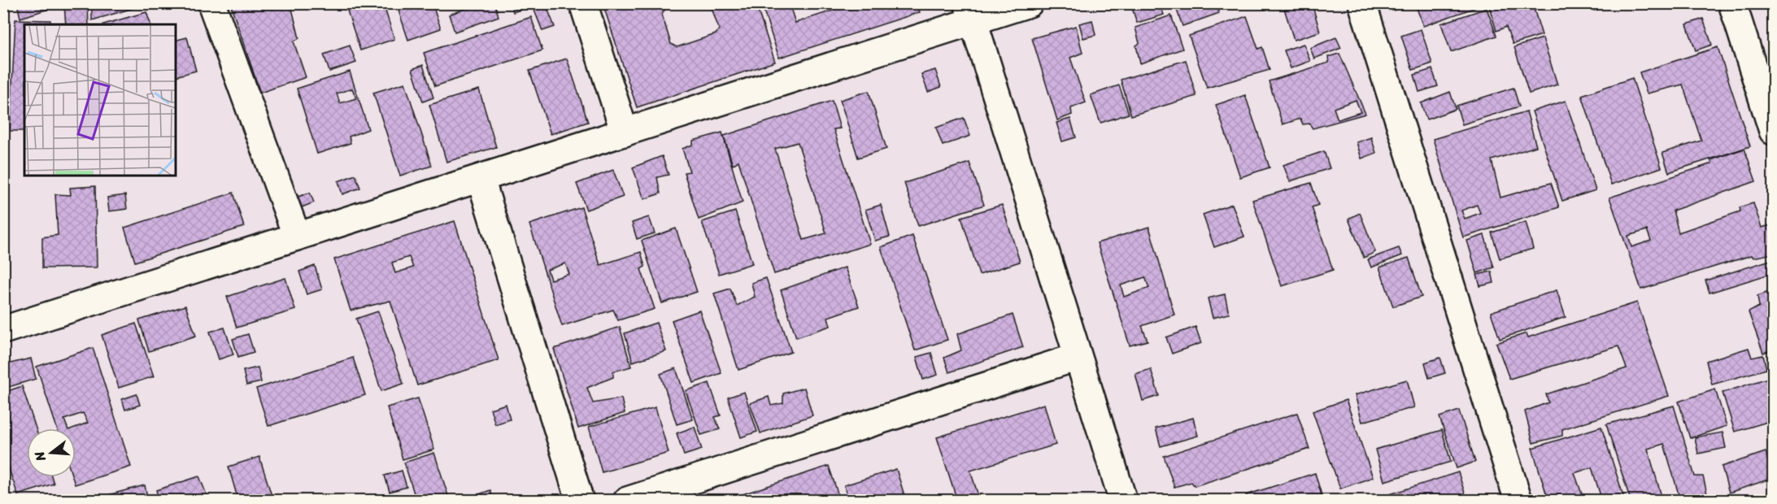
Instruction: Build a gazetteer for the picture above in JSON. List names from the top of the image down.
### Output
{
  "north": "left"
}
